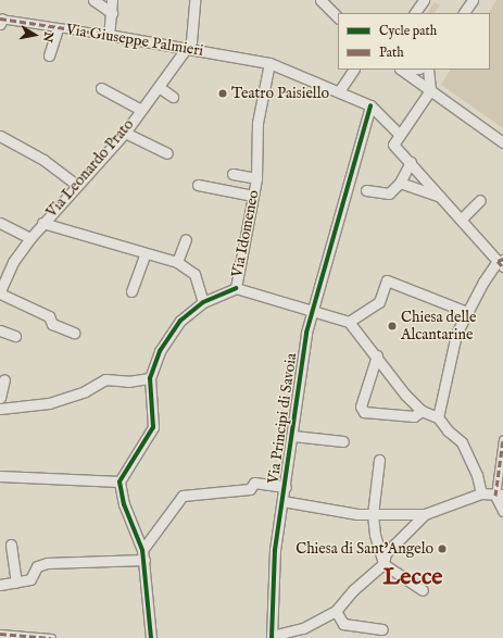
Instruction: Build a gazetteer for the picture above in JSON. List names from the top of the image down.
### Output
{
  "streets": {
    "street": [
      "Via Giuseppe Palmieri",
      "Via Leonardo Prato",
      "Via Idomeneo",
      "Via Principi di Savoia"
    ]
  },
  "crossings": [
    ["Via Giuseppe Palmieri", "Via Leonardo Prato"],
    ["Via Giuseppe Palmieri", "Via Idomeneo"],
    ["Via Giuseppe Palmieri", "Via Principi di Savoia"]
  ],
  "districts": ["Lecce"],
  "places": ["Teatro Paisiello", "Chiesa delle Alcantarine", "Chiesa di Sant'Angelo"],
  "legend": ["Cycle path", "Path"],
  "north": "right"
}
